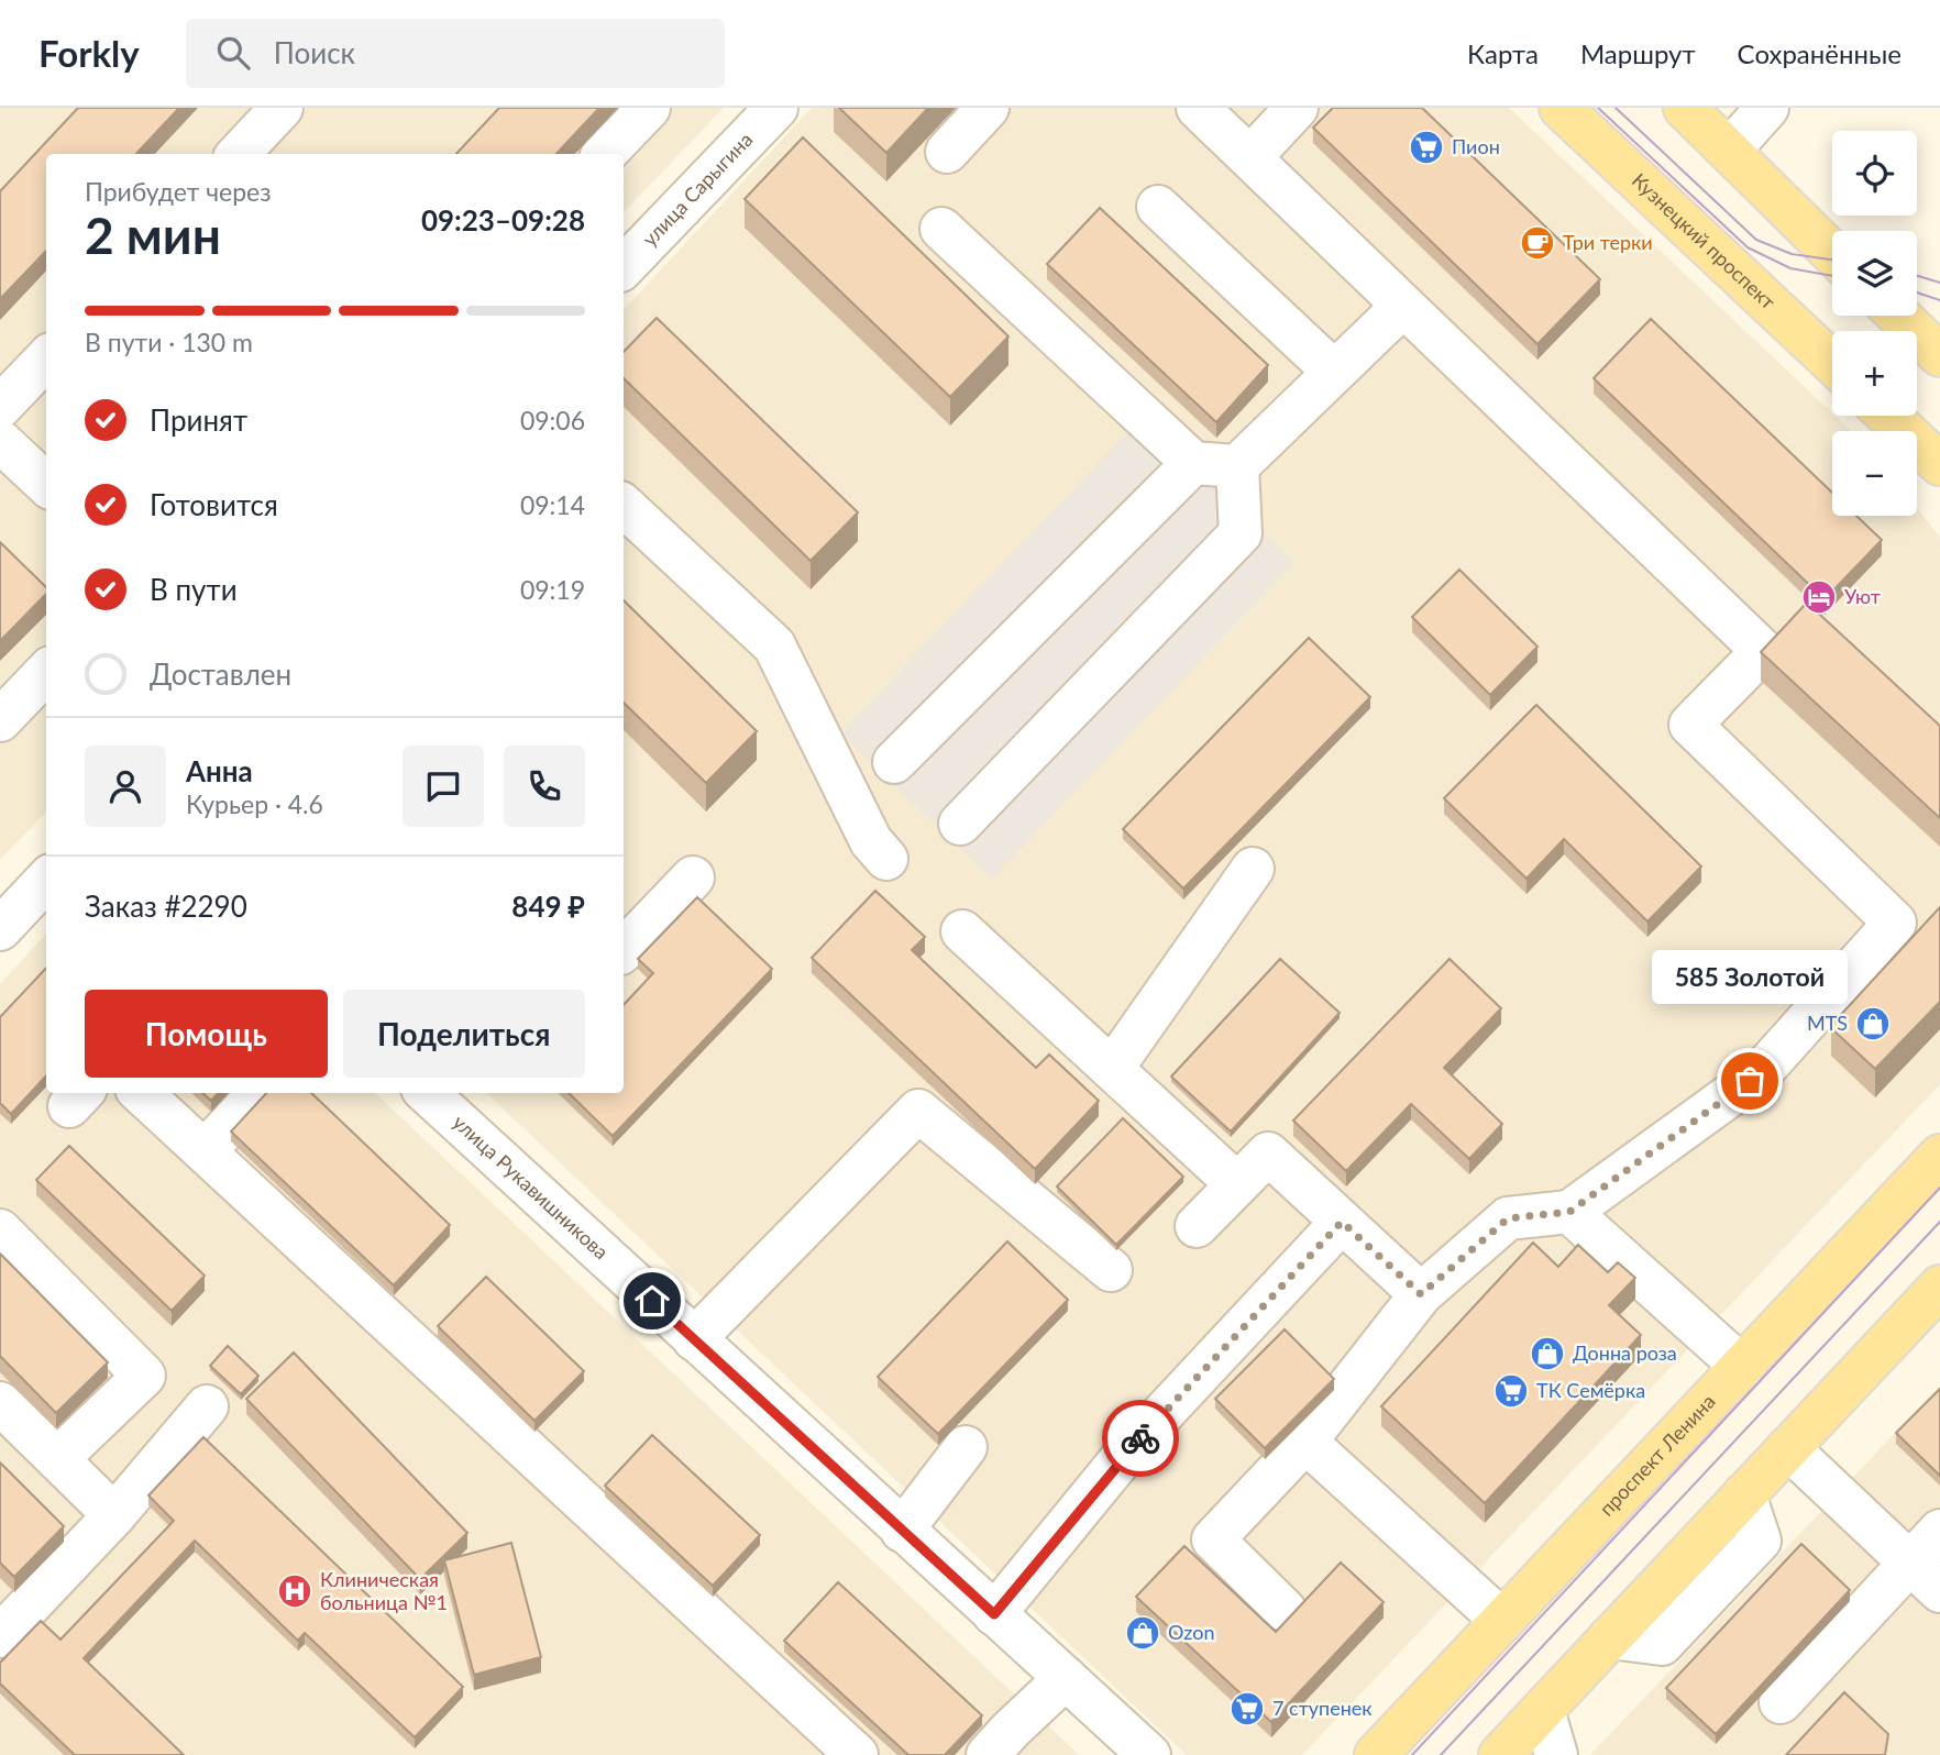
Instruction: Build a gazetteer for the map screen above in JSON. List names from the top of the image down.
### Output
{
  "streets": {
    "main road": ["Кузнецкий проспект", "проспект Ленина"],
    "street": ["улица Сарыгина", "улица Рукавишникова"]
  },
  "places": {
    "supermarket": ["Пион", "ТК Семёрка", "7 ступенек"],
    "cafe": ["Три терки"],
    "hotel": ["Уют"],
    "shop": ["MTS", "Донна роза", "Ozon"],
    "other": ["585 Золотой"],
    "hospital": ["Клиническая больница №1"]
  },
  "page": {
    "header": "Forkly",
    "search": "Поиск",
    "nav": ["Карта", "Маршрут", "Сохранённые"],
    "map_buttons": ["+", "−"],
    "heading": ["2 мин", "Прибудет через", "09:23–09:28"],
    "panel": [
      "Анна",
      "Курьер · 4.6",
      "Заказ #2290",
      "849 ₽"
    ],
    "bar": "В пути · 130 m",
    "list": [
      ["Принят", "09:06"],
      ["Готовится", "09:14"],
      ["В пути", "09:19"],
      "Доставлен"
    ],
    "bubble": "585 Золотой",
    "buttons": ["Помощь", "Поделиться"]
  }
}
